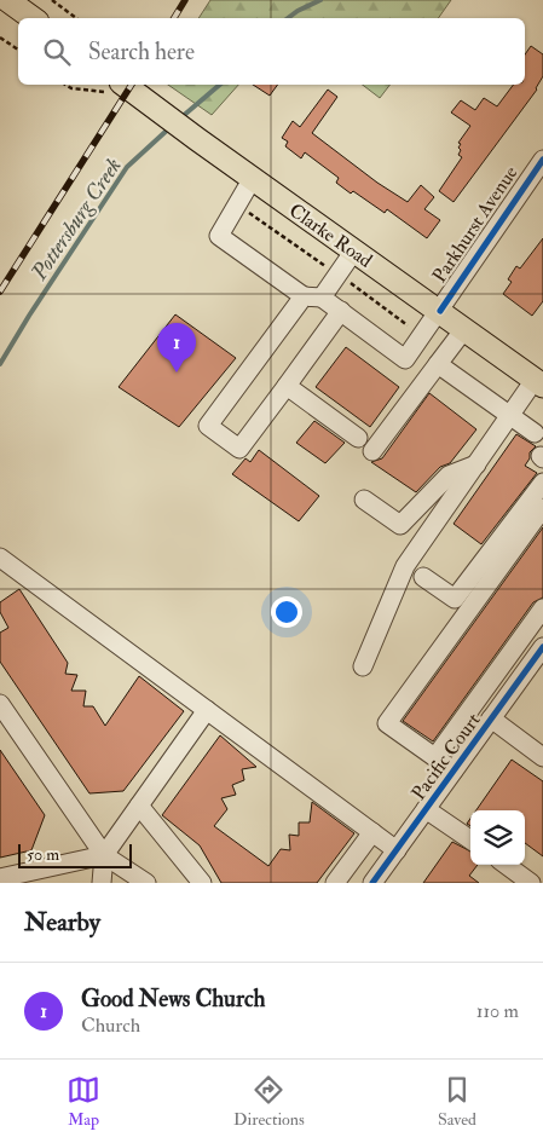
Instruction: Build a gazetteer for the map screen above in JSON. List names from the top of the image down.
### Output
{
  "streets": {
    "main road": ["Clarke Road"],
    "street": ["Parkhurst Avenue", "Pacific Court"]
  },
  "crossings": [
    ["Parkhurst Avenue", "Clarke Road"]
  ],
  "water": ["Pottersburg Creek"],
  "scale_bar": "50 m",
  "page": {
    "search": "Search here",
    "pins": "1",
    "scale": "50 m",
    "heading": "Nearby",
    "list": [
      {
        "mark": "1",
        "name": "Good News Church",
        "note": "Church",
        "value": "110 m"
      }
    ],
    "nav": ["Map", "Directions", "Saved"]
  }
}
